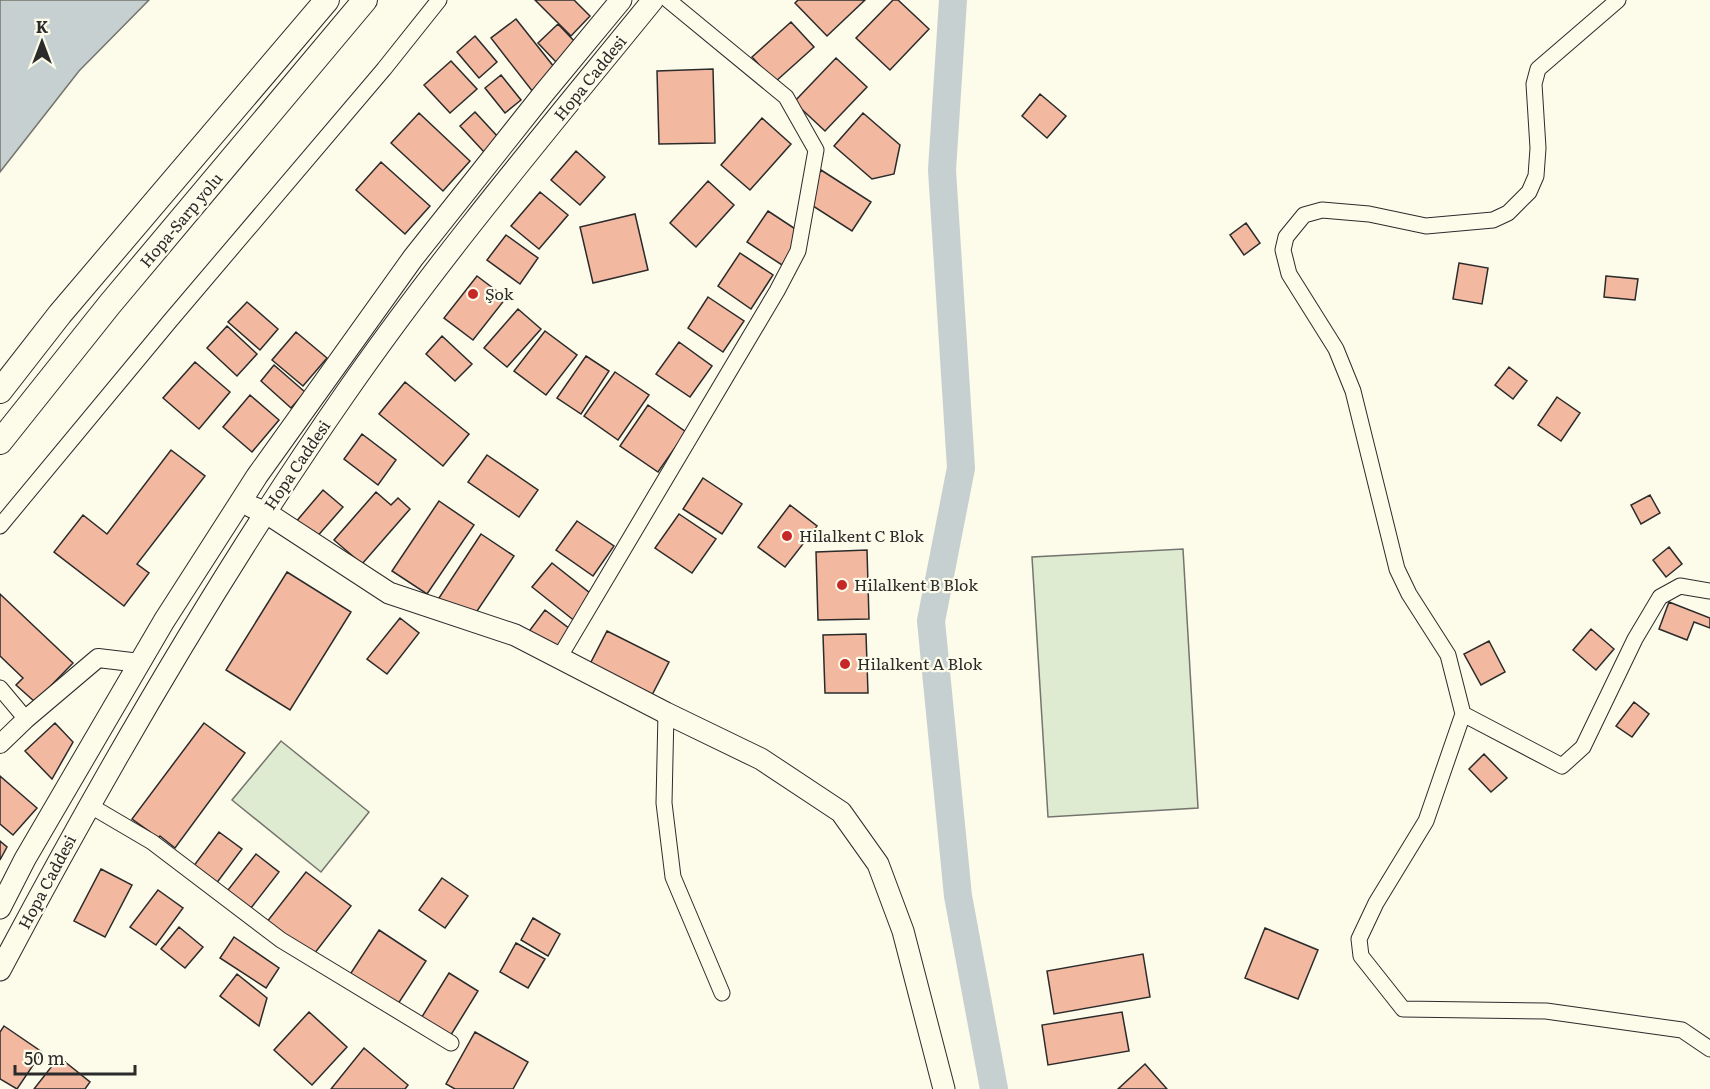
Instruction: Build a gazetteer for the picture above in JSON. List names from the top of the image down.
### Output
{
  "streets": {
    "highway": ["Hopa-Sarp yolu"],
    "main road": ["Hopa Caddesi"]
  },
  "places": [
    "Şok",
    "Hilalkent C Blok",
    "Hilalkent B Blok",
    "Hilalkent A Blok"
  ],
  "scale_bar": "50 m",
  "north": "top"
}
